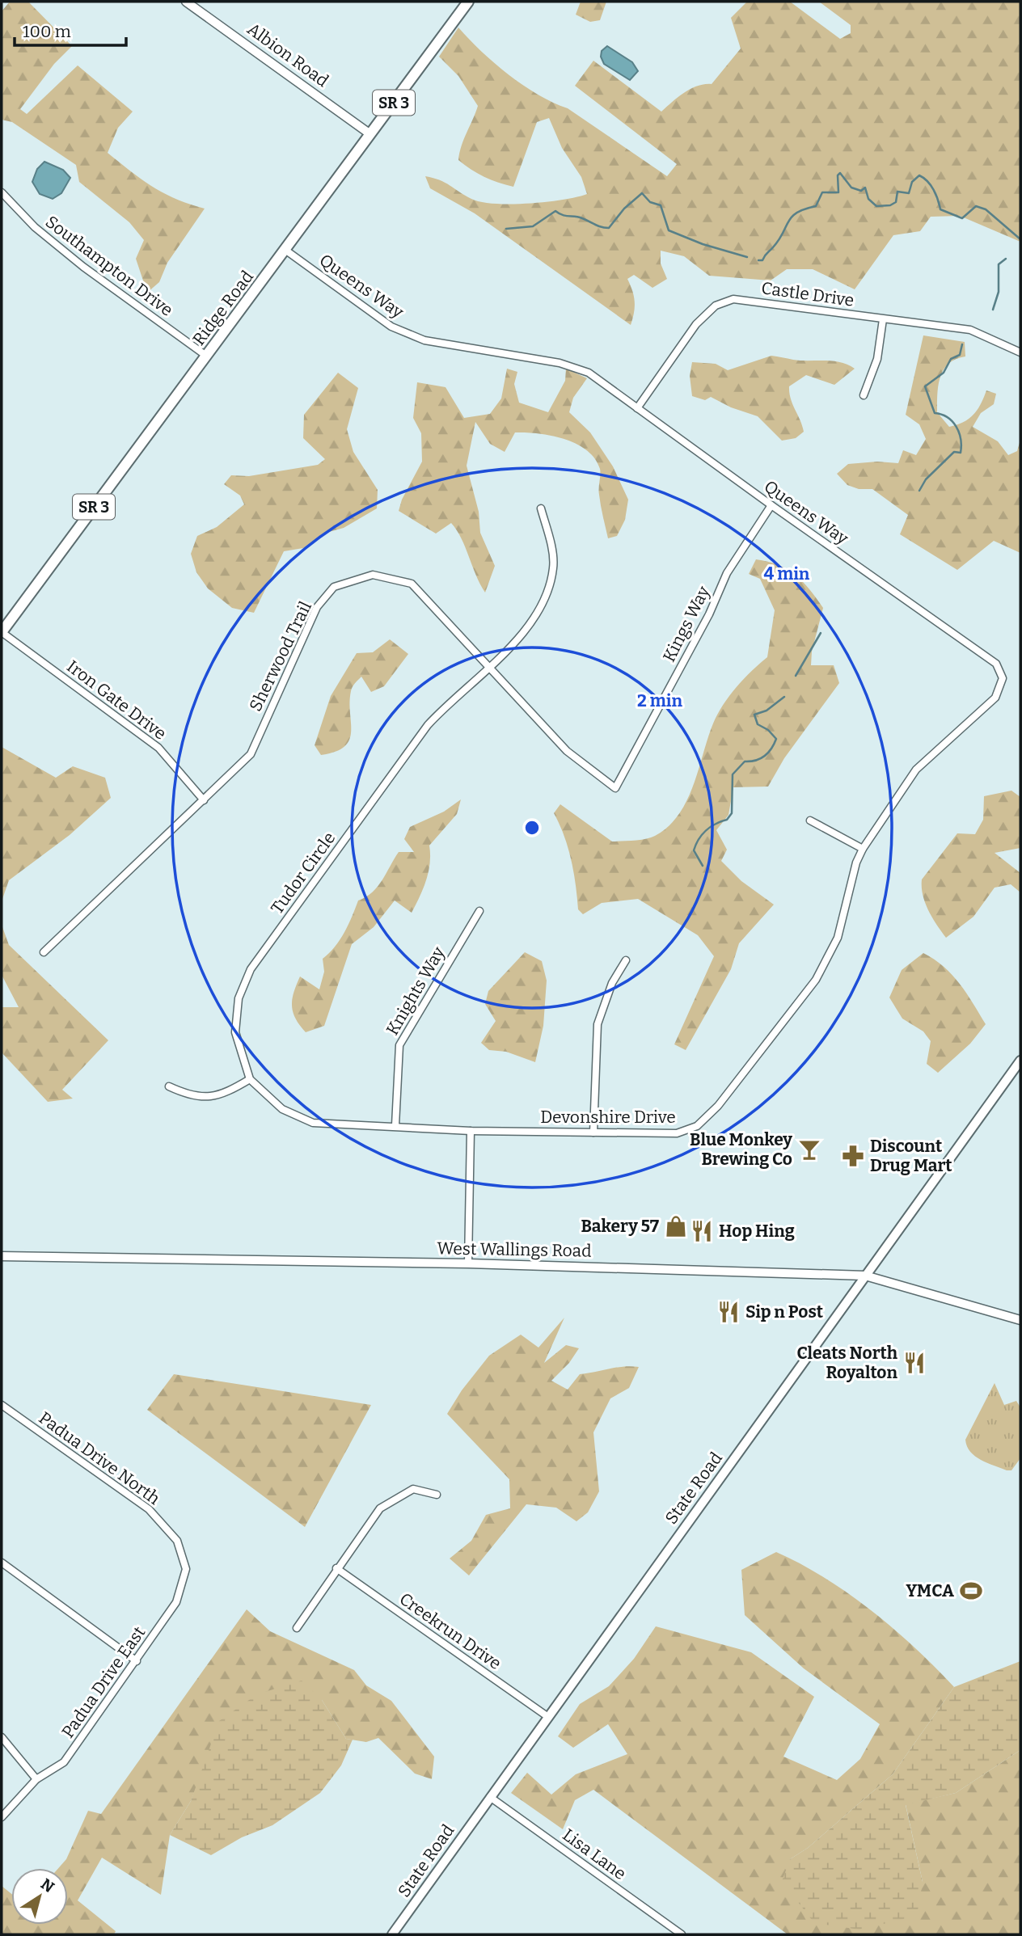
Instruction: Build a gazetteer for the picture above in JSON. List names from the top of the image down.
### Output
{
  "streets": {
    "main road": ["SR 3", "Ridge Road", "State Road"],
    "street": [
      "Albion Road",
      "Southampton Drive",
      "Queens Way",
      "Castle Drive",
      "Kings Way",
      "Sherwood Trail",
      "Iron Gate Drive",
      "Tudor Circle",
      "Knights Way",
      "Devonshire Drive",
      "West Wallings Road",
      "Padua Drive North",
      "Creekrun Drive",
      "Padua Drive East",
      "Lisa Lane"
    ]
  },
  "crossings": [
    ["Albion Road", "Ridge Road"],
    ["Southampton Drive", "Ridge Road"],
    ["Queens Way", "Castle Drive"],
    ["Queens Way", "Ridge Road"],
    ["Queens Way", "Kings Way"],
    ["Queens Way", "Devonshire Drive"],
    ["Ridge Road", "Iron Gate Drive"],
    ["Kings Way", "Sherwood Trail"],
    ["Sherwood Trail", "Iron Gate Drive"],
    ["Sherwood Trail", "Tudor Circle"],
    ["Tudor Circle", "Knights Way"],
    ["Tudor Circle", "Devonshire Drive"],
    ["West Wallings Road", "State Road"],
    ["Padua Drive North", "Padua Drive East"],
    ["State Road", "Creekrun Drive"],
    ["State Road", "Lisa Lane"]
  ],
  "places": {
    "bar": ["Blue Monkey Brewing Co"],
    "pharmacy": ["Discount Drug Mart"],
    "shop": ["Bakery 57"],
    "restaurant": ["Hop Hing", "Sip n Post", "Cleats North Royalton"],
    "sports": ["YMCA"]
  },
  "scale_bar": "100 m",
  "north": "top right",
  "rings": ["4 min", "2 min"]
}
